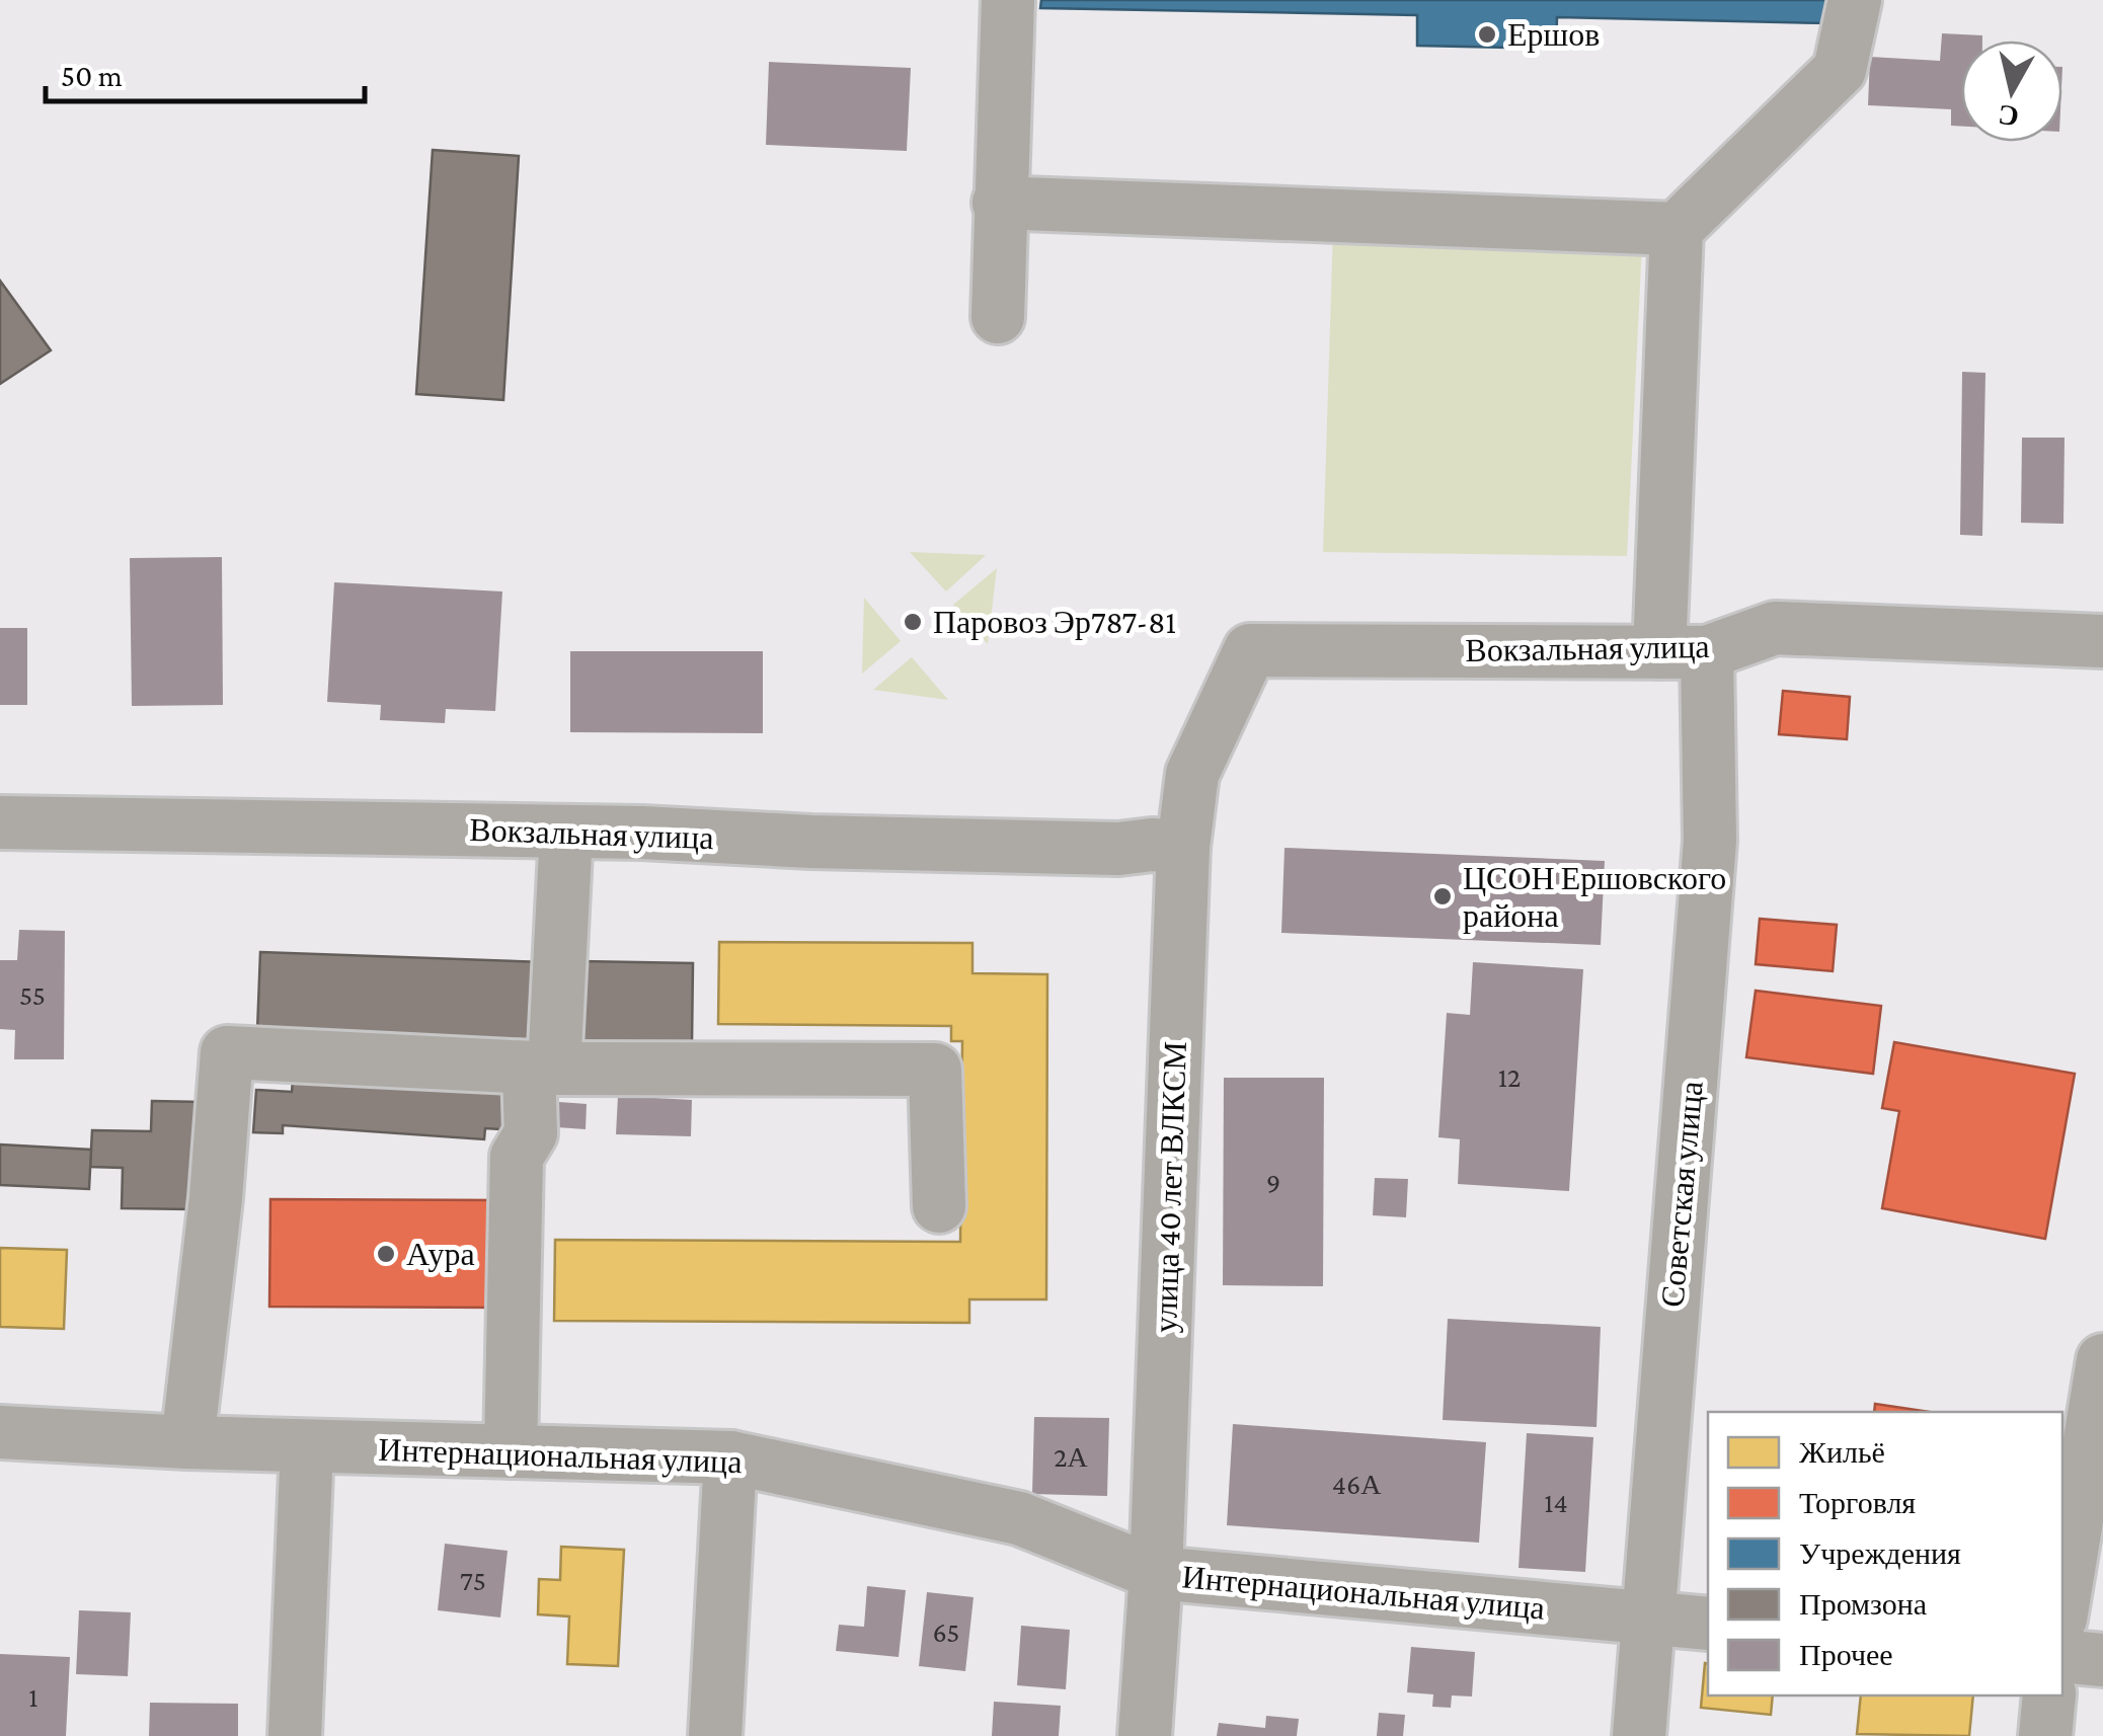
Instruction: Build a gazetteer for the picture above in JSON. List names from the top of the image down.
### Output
{
  "streets": {
    "street": [
      "Вокзальная улица",
      "улица 40 лет ВЛКСМ",
      "Советская улица",
      "Интернациональная улица"
    ]
  },
  "crossings": [
    ["Вокзальная улица", "улица 40 лет ВЛКСМ"],
    ["Вокзальная улица", "Советская улица"],
    ["улица 40 лет ВЛКСМ", "Интернациональная улица"],
    ["Советская улица", "Интернациональная улица"]
  ],
  "places": [
    "Ершов",
    "Паровоз Эр787-81",
    "ЦСОН Ершовского района",
    "Аура"
  ],
  "house_numbers": [
    "55",
    "12",
    "9",
    "2А",
    "46А",
    "14",
    "75",
    "65",
    "1"
  ],
  "legend": [
    "Жильё",
    "Торговля",
    "Учреждения",
    "Промзона",
    "Прочее"
  ],
  "scale_bar": "50 m",
  "north": "bottom"
}
